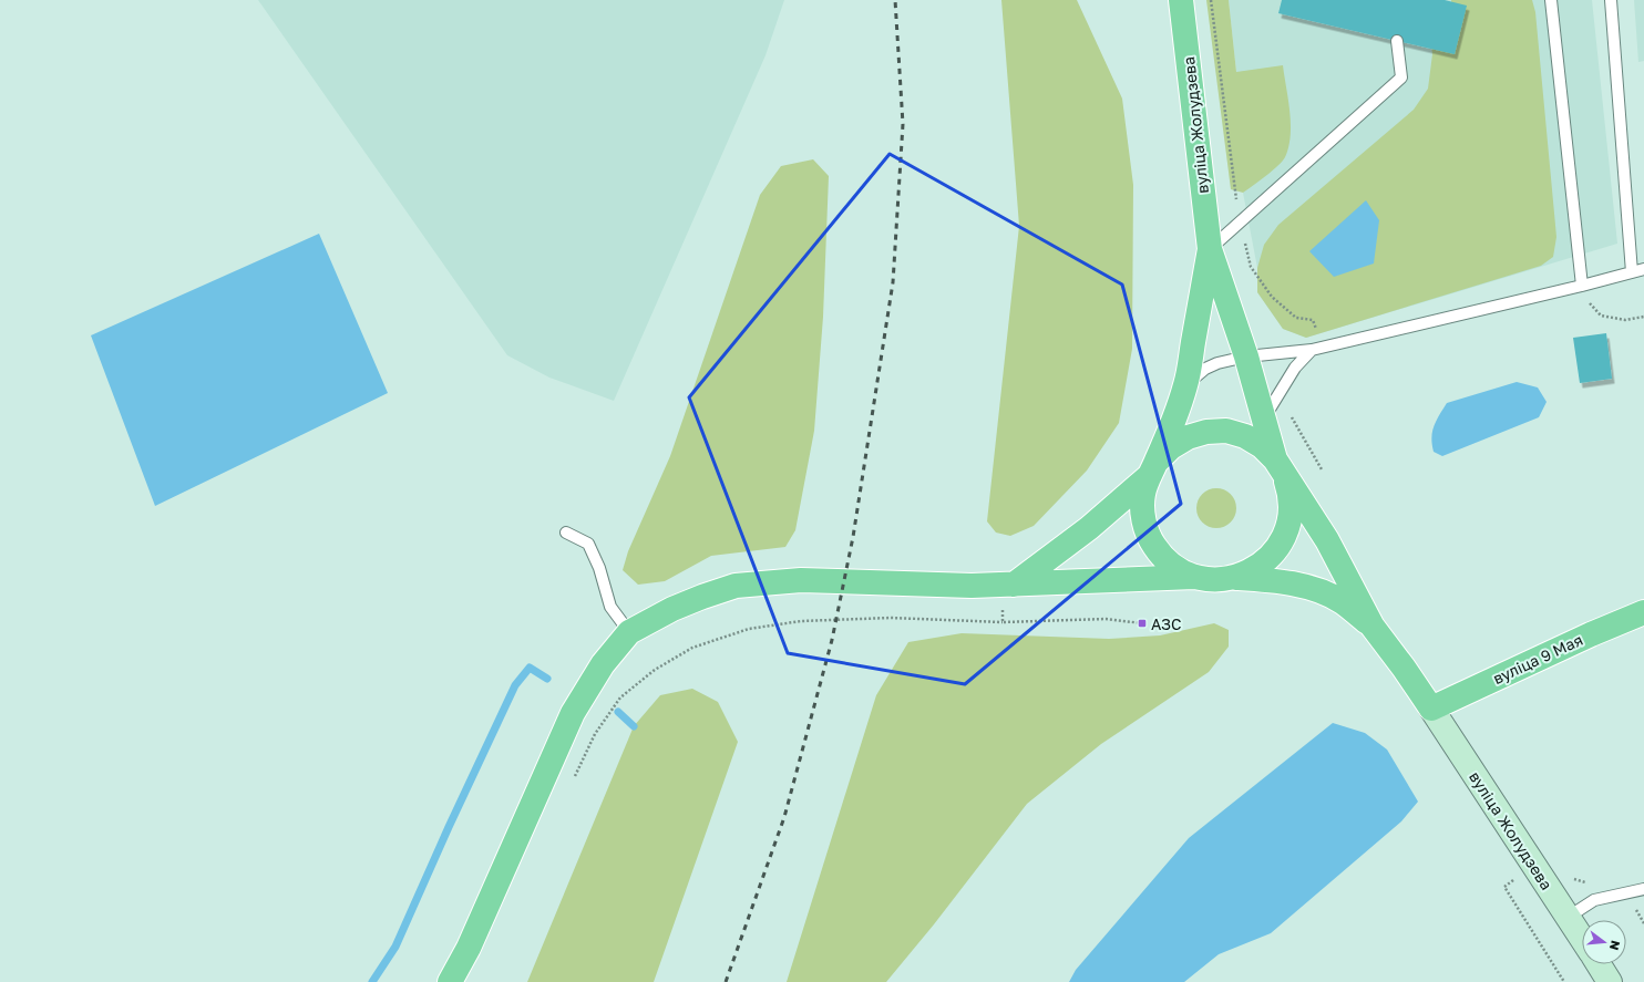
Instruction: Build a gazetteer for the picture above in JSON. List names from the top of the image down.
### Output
{
  "streets": {
    "main road": ["вуліца Жолудзева", "вуліца 9 Мая"]
  },
  "crossings": [
    ["вуліца Жолудзева", "вуліца 9 Мая"]
  ],
  "places": {
    "transit": ["АЗС"]
  },
  "north": "right"
}
